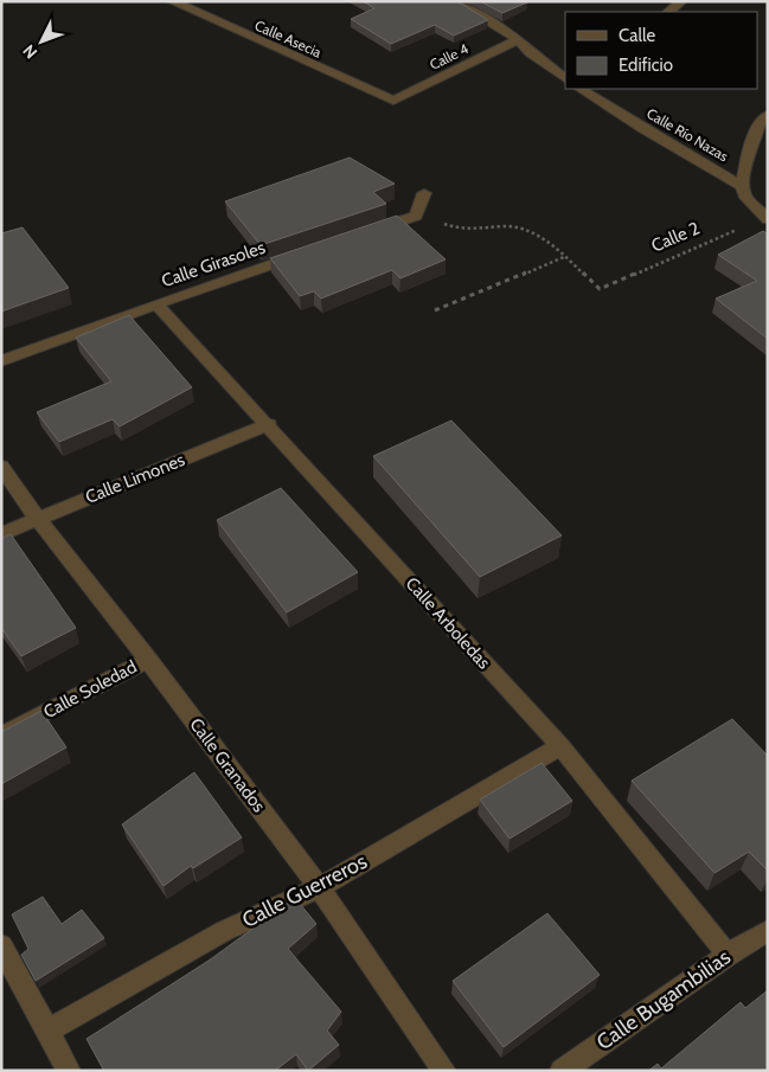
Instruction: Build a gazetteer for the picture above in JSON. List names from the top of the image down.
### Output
{
  "streets": {
    "street": [
      "Calle Asecia",
      "Calle 4",
      "Calle Río Nazas",
      "Calle Girasoles",
      "Calle Limones",
      "Calle Arboledas",
      "Calle Soledad",
      "Calle Granados",
      "Calle Guerreros",
      "Calle Bugambilias"
    ],
    "path": ["Calle 2"]
  },
  "crossings": [
    ["Calle Asecia", "Calle 4"],
    ["Calle Río Nazas", "Calle 2"],
    ["Calle Girasoles", "Calle Arboledas"],
    ["Calle Limones", "Calle Arboledas"],
    ["Calle Limones", "Calle Granados"],
    ["Calle Arboledas", "Calle Guerreros"],
    ["Calle Arboledas", "Calle Bugambilias"],
    ["Calle Soledad", "Calle Granados"],
    ["Calle Granados", "Calle Guerreros"]
  ],
  "legend": ["Calle", "Edificio"],
  "north": "bottom left"
}
